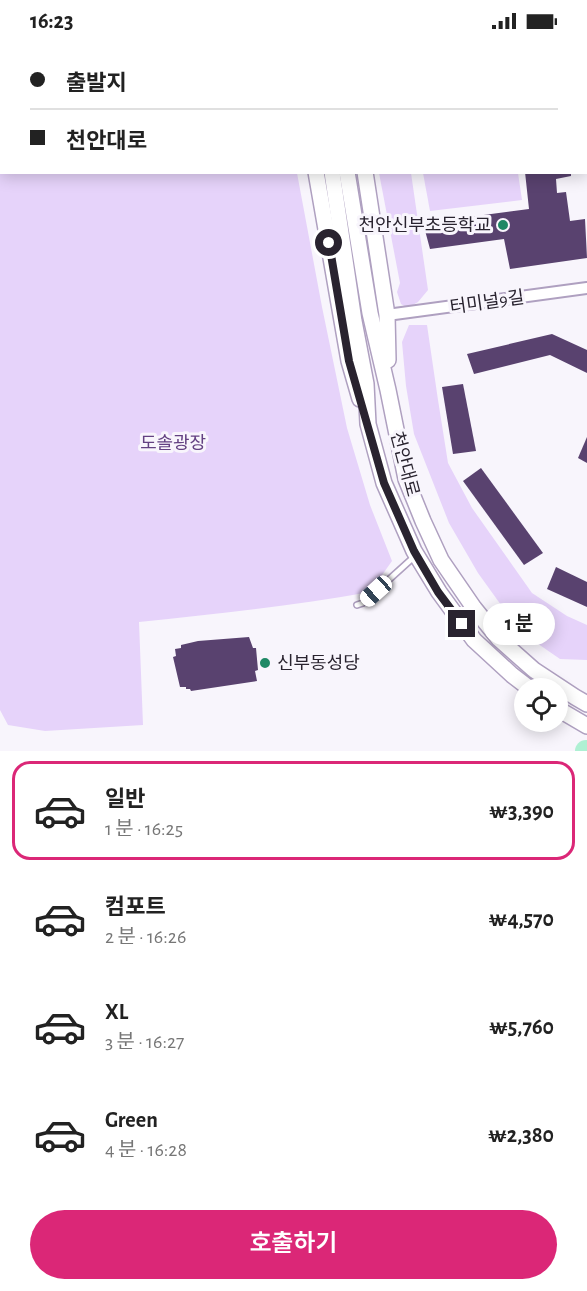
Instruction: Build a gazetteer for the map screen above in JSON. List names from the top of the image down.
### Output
{
  "streets": {
    "main road": ["천안대로"],
    "street": ["터미널9길"]
  },
  "parks": ["도솔광장"],
  "places": ["천안신부초등학교", "신부동성당"],
  "page": {
    "status": "16:23",
    "banner": ["출발지", "천안대로"],
    "bubble": "1 분",
    "list": [
      {
        "name": "일반",
        "note": "1 분 · 16:25",
        "value": "₩3,390"
      },
      {
        "name": "컴포트",
        "note": "2 분 · 16:26",
        "value": "₩4,570"
      },
      {
        "name": "XL",
        "note": "3 분 · 16:27",
        "value": "₩5,760"
      },
      {
        "name": "Green",
        "note": "4 분 · 16:28",
        "value": "₩2,380"
      }
    ],
    "buttons": "호출하기"
  }
}
